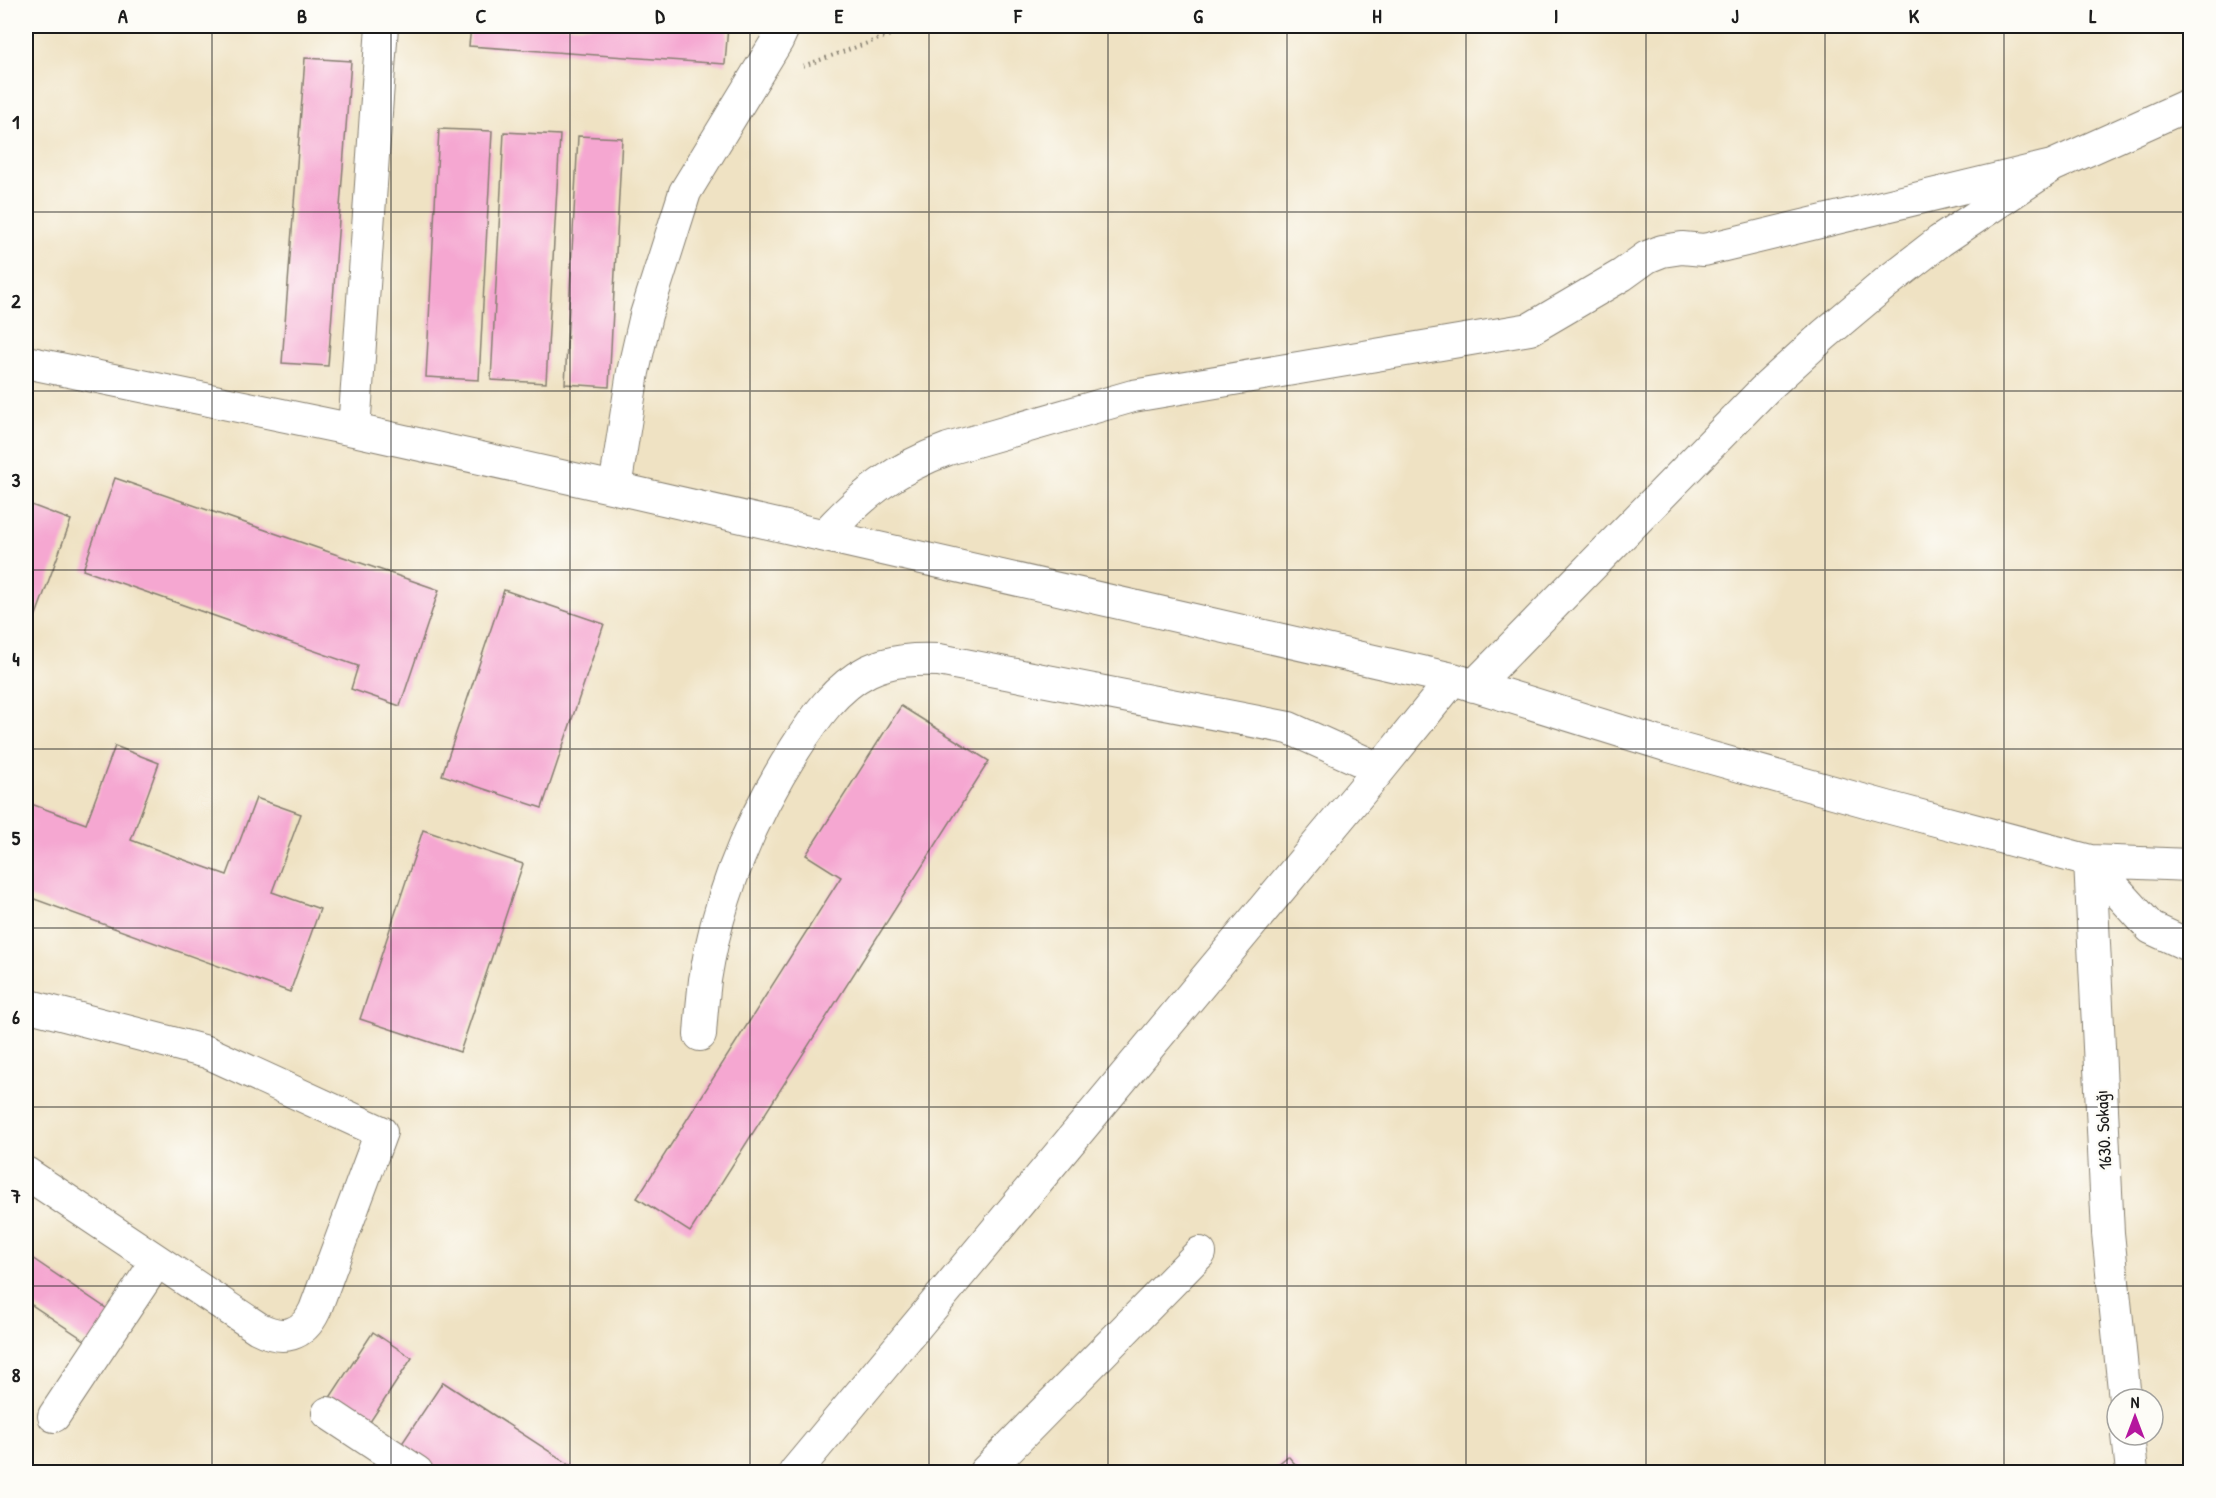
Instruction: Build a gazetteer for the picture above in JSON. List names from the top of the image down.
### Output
{
  "streets": {
    "street": ["1630. Sokağı"]
  },
  "north": "top",
  "grid": {
    "columns": [
      "A",
      "B",
      "C",
      "D",
      "E",
      "F",
      "G",
      "H",
      "I",
      "J",
      "K",
      "L"
    ],
    "rows": [
      "1",
      "2",
      "3",
      "4",
      "5",
      "6",
      "7",
      "8"
    ]
  }
}
